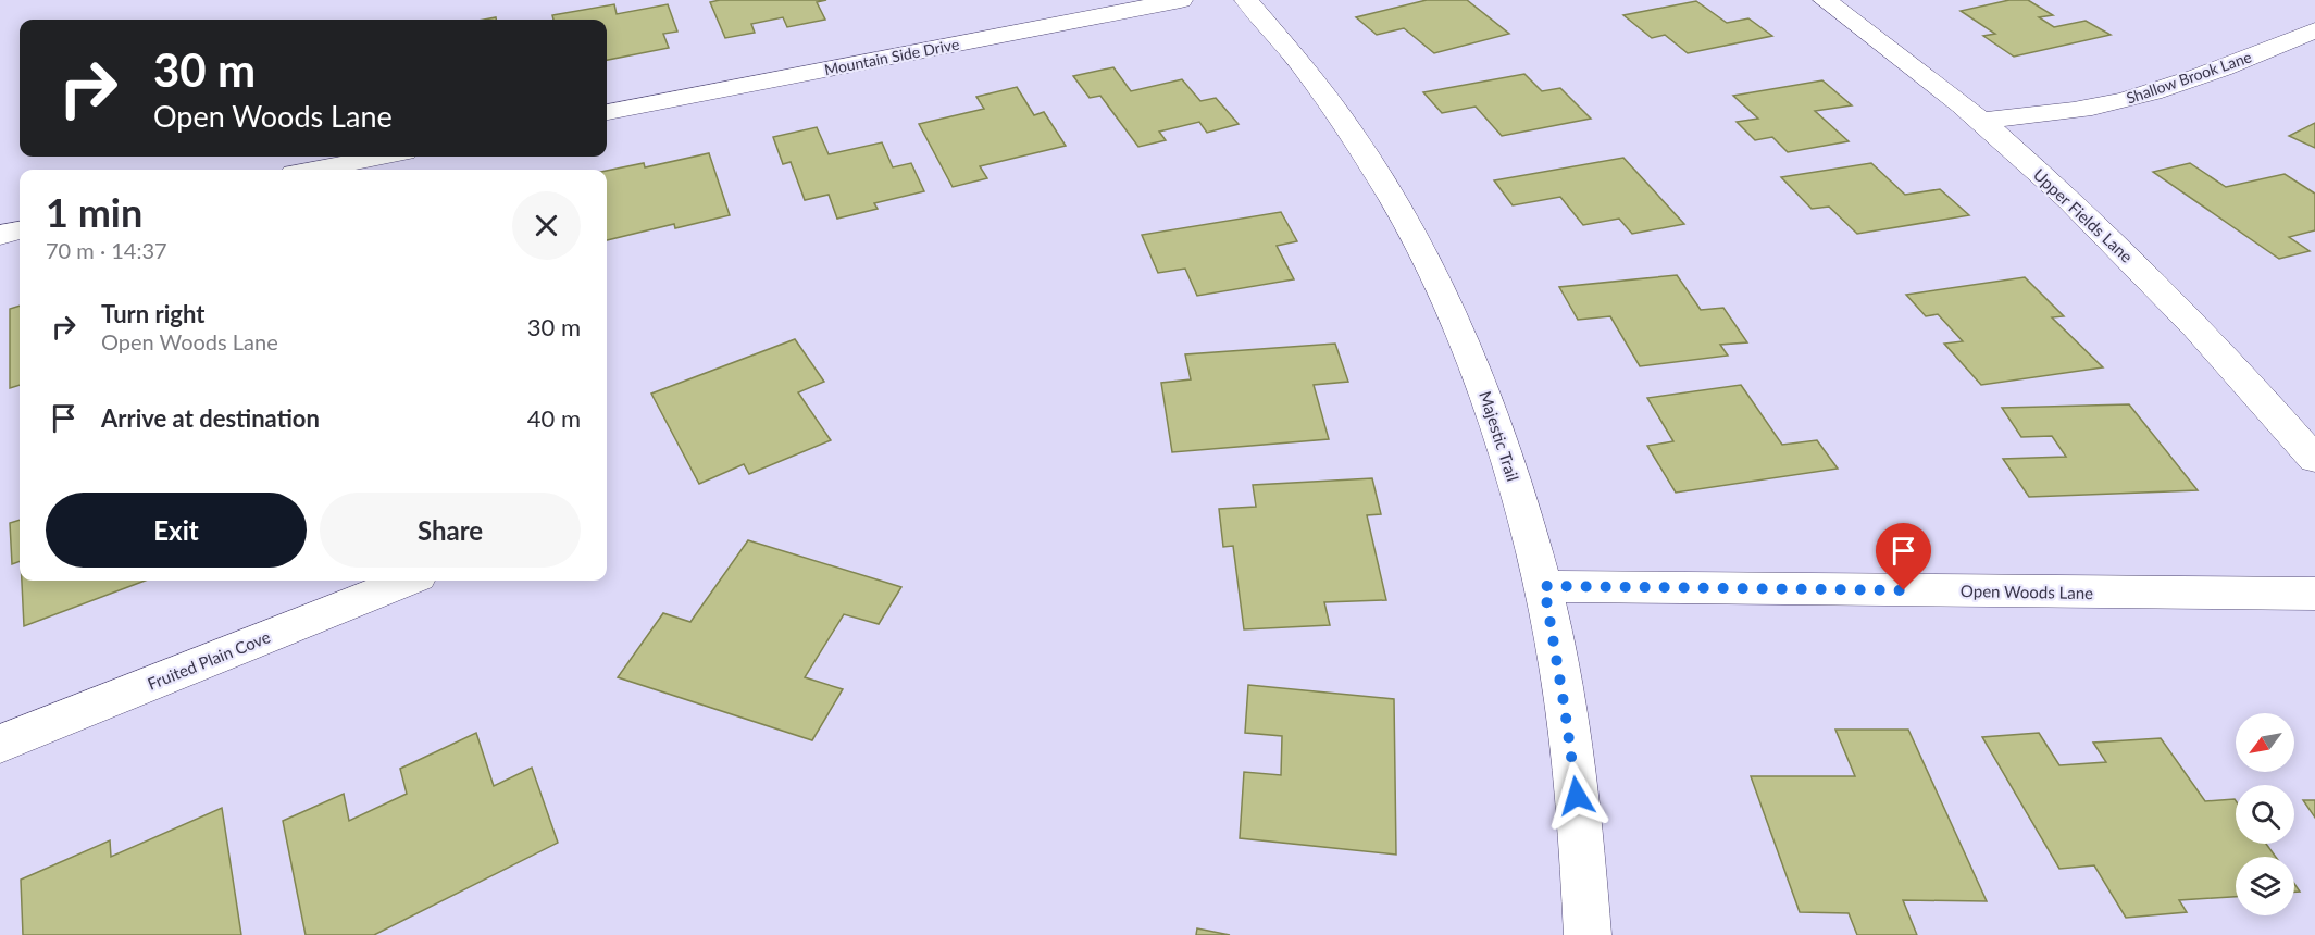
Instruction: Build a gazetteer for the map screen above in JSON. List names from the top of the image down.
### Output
{
  "streets": {
    "street": [
      "Mountain Side Drive",
      "Shallow Brook Lane",
      "Upper Fields Lane",
      "Majestic Trail",
      "Open Woods Lane",
      "Fruited Plain Cove"
    ]
  },
  "crossings": [
    ["Shallow Brook Lane", "Upper Fields Lane"],
    ["Majestic Trail", "Open Woods Lane"]
  ],
  "north": "bottom left",
  "page": {
    "turn": ["30 m", "Open Woods Lane"],
    "heading": ["1 min", "70 m · 14:37"],
    "list": [
      {
        "name": "Turn right",
        "note": "Open Woods Lane",
        "value": "30 m"
      },
      {
        "name": "Arrive at destination",
        "value": "40 m"
      }
    ],
    "buttons": ["Exit", "Share"]
  }
}
